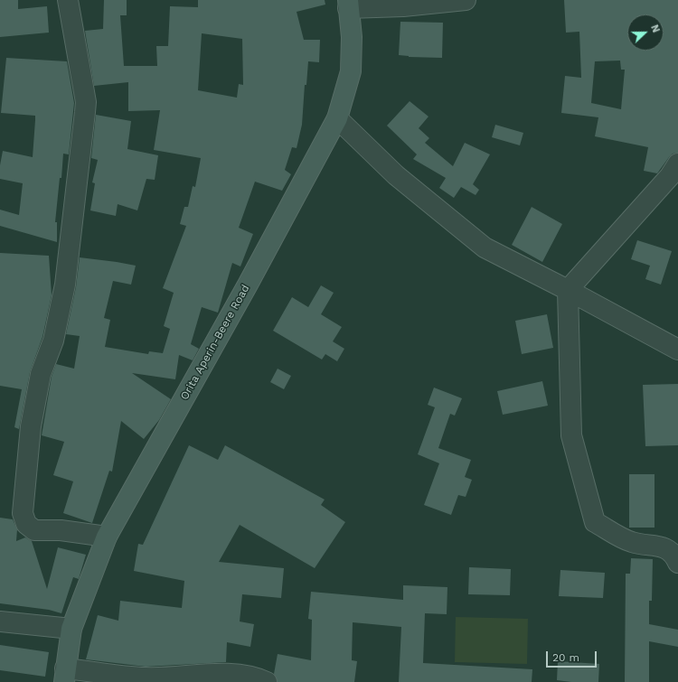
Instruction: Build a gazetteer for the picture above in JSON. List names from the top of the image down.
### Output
{
  "streets": {
    "main road": ["Orita Aperin-Beere Road"]
  },
  "scale_bar": "20 m",
  "north": "right"
}
